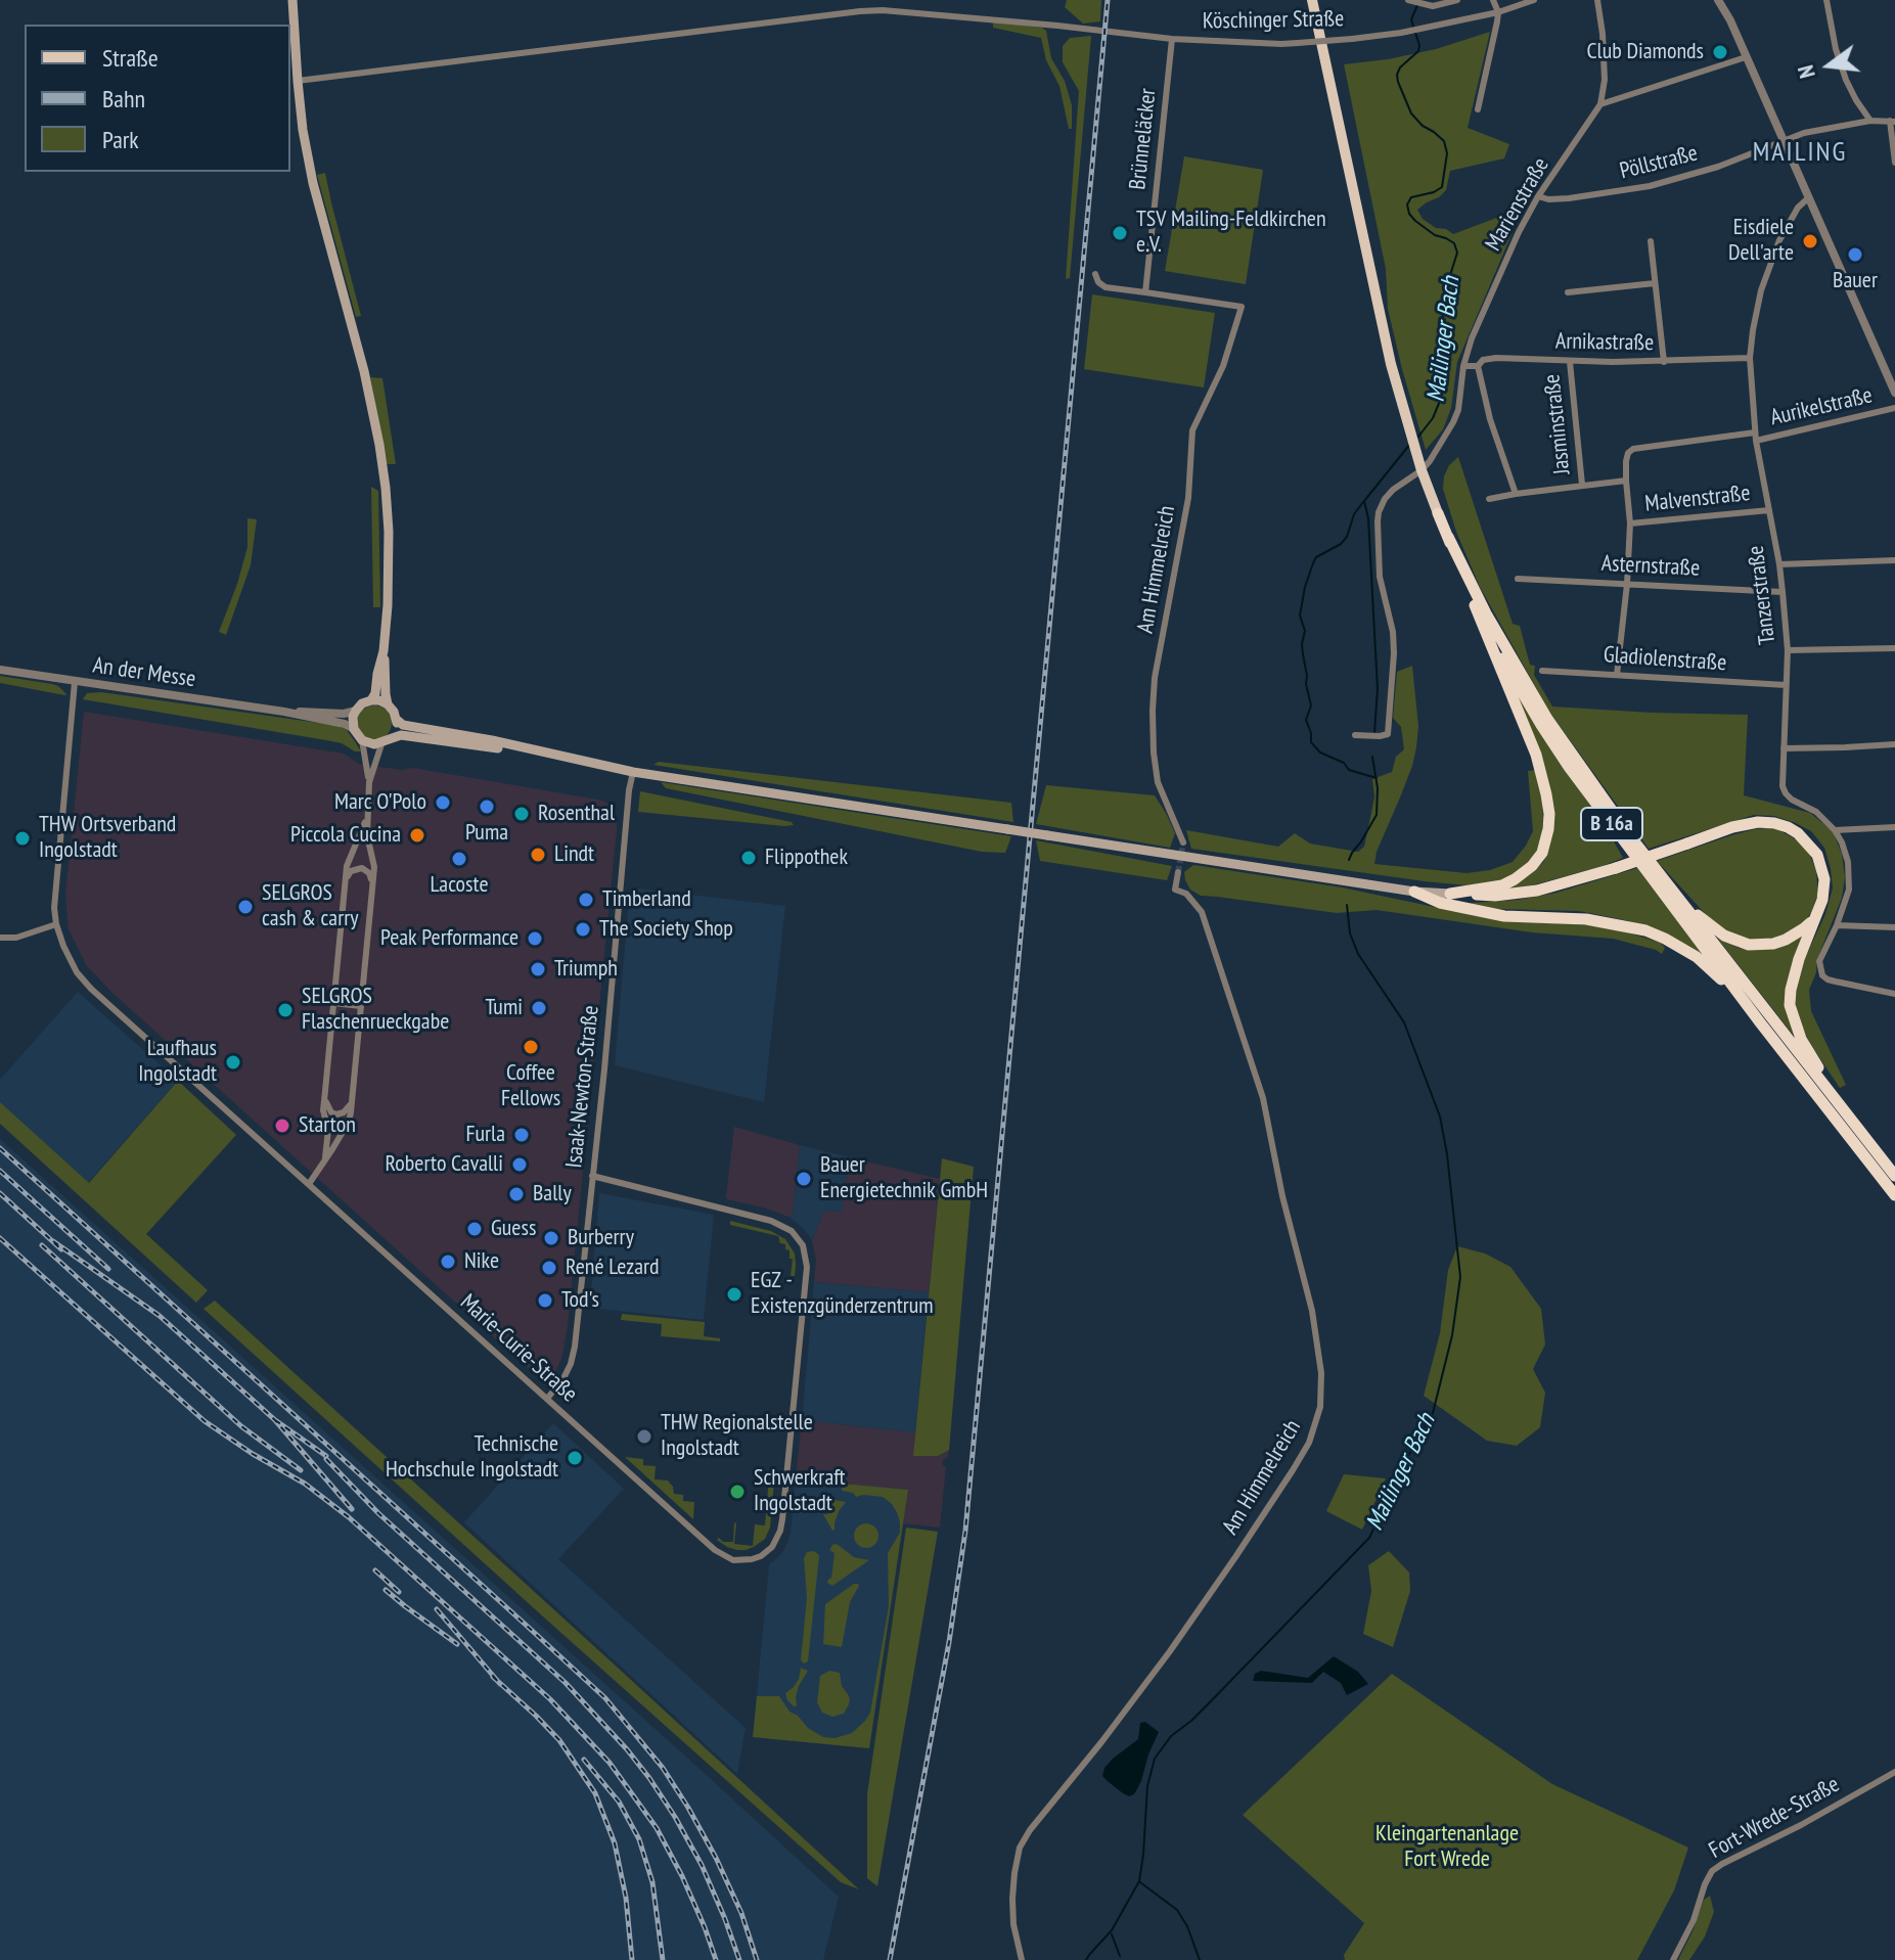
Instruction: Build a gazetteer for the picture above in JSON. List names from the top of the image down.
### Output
{
  "streets": {
    "highway": ["B 16a"],
    "street": [
      "Köschinger Straße",
      "Brünneläcker",
      "Pöllstraße",
      "Marienstraße",
      "Arnikastraße",
      "Aurikelstraße",
      "Jasminstraße",
      "Malvenstraße",
      "Asternstraße",
      "Am Himmelreich",
      "Tanzerstraße",
      "Gladiolenstraße",
      "An der Messe",
      "Isaak-Newton-Straße",
      "Marie-Curie-Straße",
      "Fort-Wrede-Straße"
    ]
  },
  "crossings": [
    ["Köschinger Straße", "Brünneläcker"],
    ["Brünneläcker", "Am Himmelreich"],
    ["Pöllstraße", "Marienstraße"],
    ["Marienstraße", "Arnikastraße"],
    ["Marienstraße", "B 16a"],
    ["Arnikastraße", "Jasminstraße"],
    ["Arnikastraße", "Tanzerstraße"],
    ["Aurikelstraße", "Tanzerstraße"],
    ["Malvenstraße", "Tanzerstraße"],
    ["Asternstraße", "Tanzerstraße"],
    ["Tanzerstraße", "Gladiolenstraße"],
    ["An der Messe", "Marie-Curie-Straße"],
    ["Isaak-Newton-Straße", "Marie-Curie-Straße"]
  ],
  "districts": ["MAILING"],
  "water": ["Mailinger Bach"],
  "parks": ["Kleingartenanlage Fort Wrede"],
  "places": [
    "Club Diamonds",
    "TSV Mailing-Feldkirchen e.V.",
    "Eisdiele Dell'arte",
    "Bauer",
    "Marc O'Polo",
    "Puma",
    "Rosenthal",
    "Piccola Cucina",
    "THW Ortsverband Ingolstadt",
    "Lindt",
    "Flippothek",
    "Lacoste",
    "Timberland",
    "SELGROS cash & carry",
    "The Society Shop",
    "Peak Performance",
    "Triumph",
    "Tumi",
    "SELGROS Flaschenrueckgabe",
    "Coffee Fellows",
    "Laufhaus Ingolstadt",
    "Starton",
    "Furla",
    "Roberto Cavalli",
    "Bauer Energietechnik GmbH",
    "Bally",
    "Guess",
    "Burberry",
    "Nike",
    "René Lezard",
    "EGZ - Existenzgünderzentrum",
    "Tod's",
    "THW Regionalstelle Ingolstadt",
    "Technische Hochschule Ingolstadt",
    "Schwerkraft Ingolstadt"
  ],
  "legend": ["Straße", "Bahn", "Park"],
  "north": "left"
}
